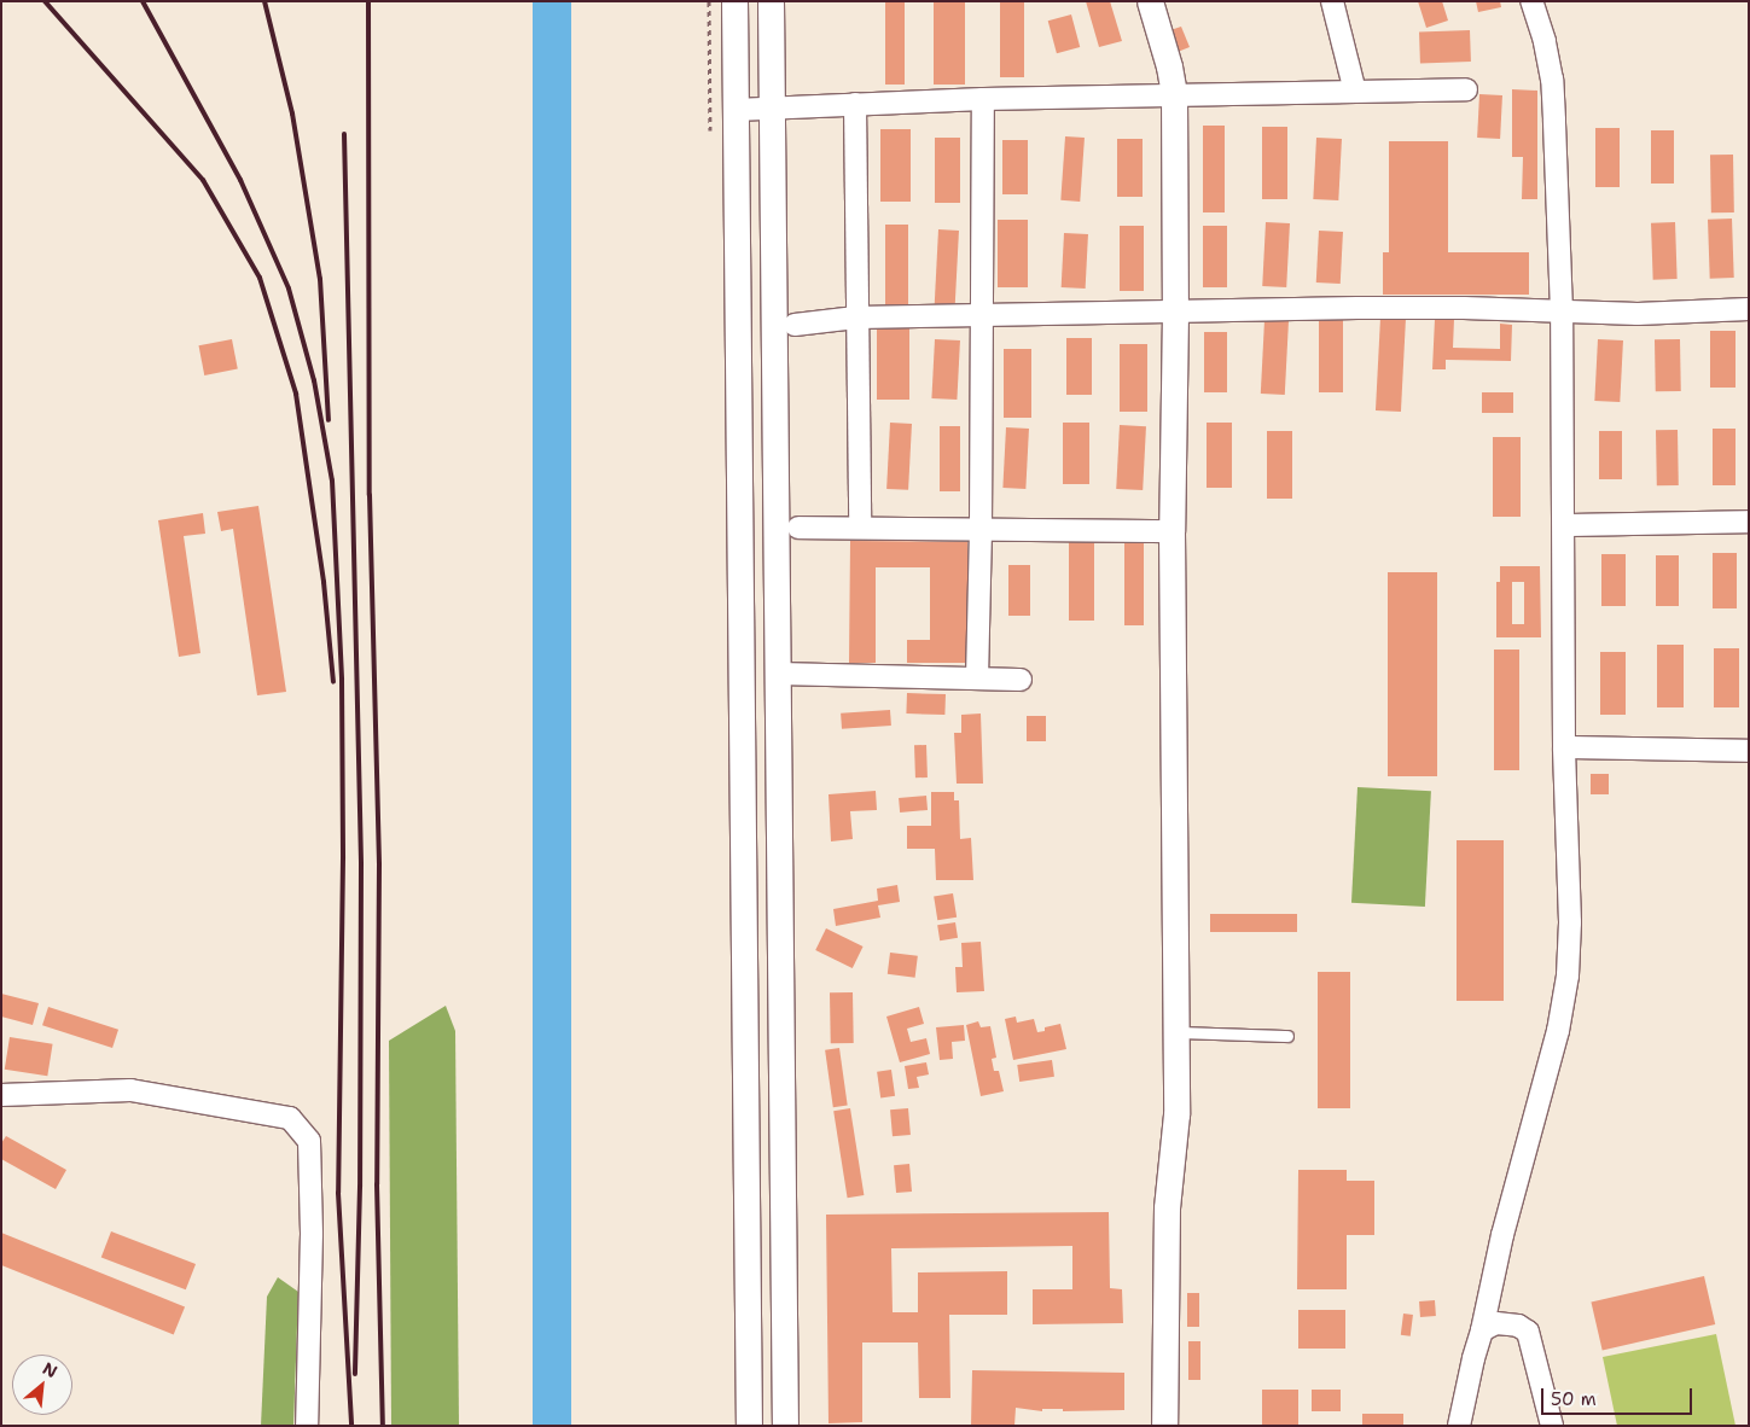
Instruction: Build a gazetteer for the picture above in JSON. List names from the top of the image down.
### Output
{
  "scale_bar": "50 m",
  "north": "top right"
}
